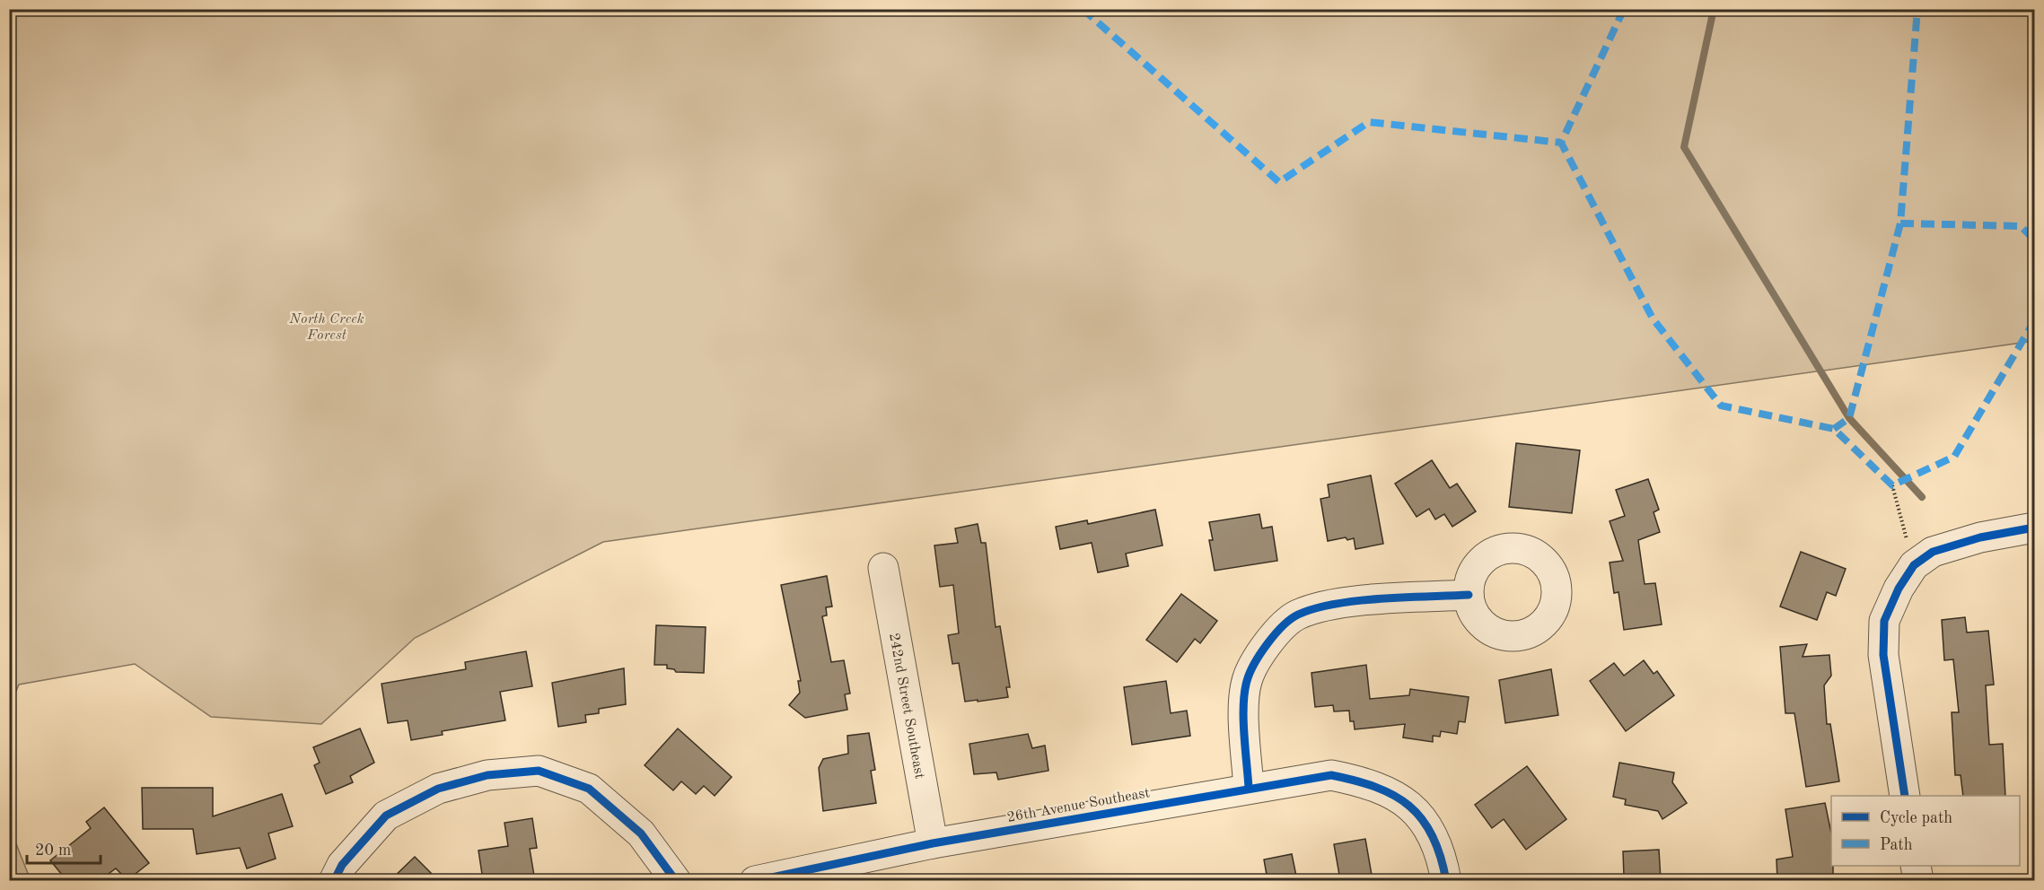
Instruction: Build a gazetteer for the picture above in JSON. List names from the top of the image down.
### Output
{
  "streets": {
    "street": ["242nd Street Southeast", "26th Avenue Southeast"]
  },
  "crossings": [
    ["242nd Street Southeast", "26th Avenue Southeast"]
  ],
  "parks": ["North Creek Forest"],
  "legend": ["Cycle path", "Path"],
  "scale_bar": "20 m"
}
